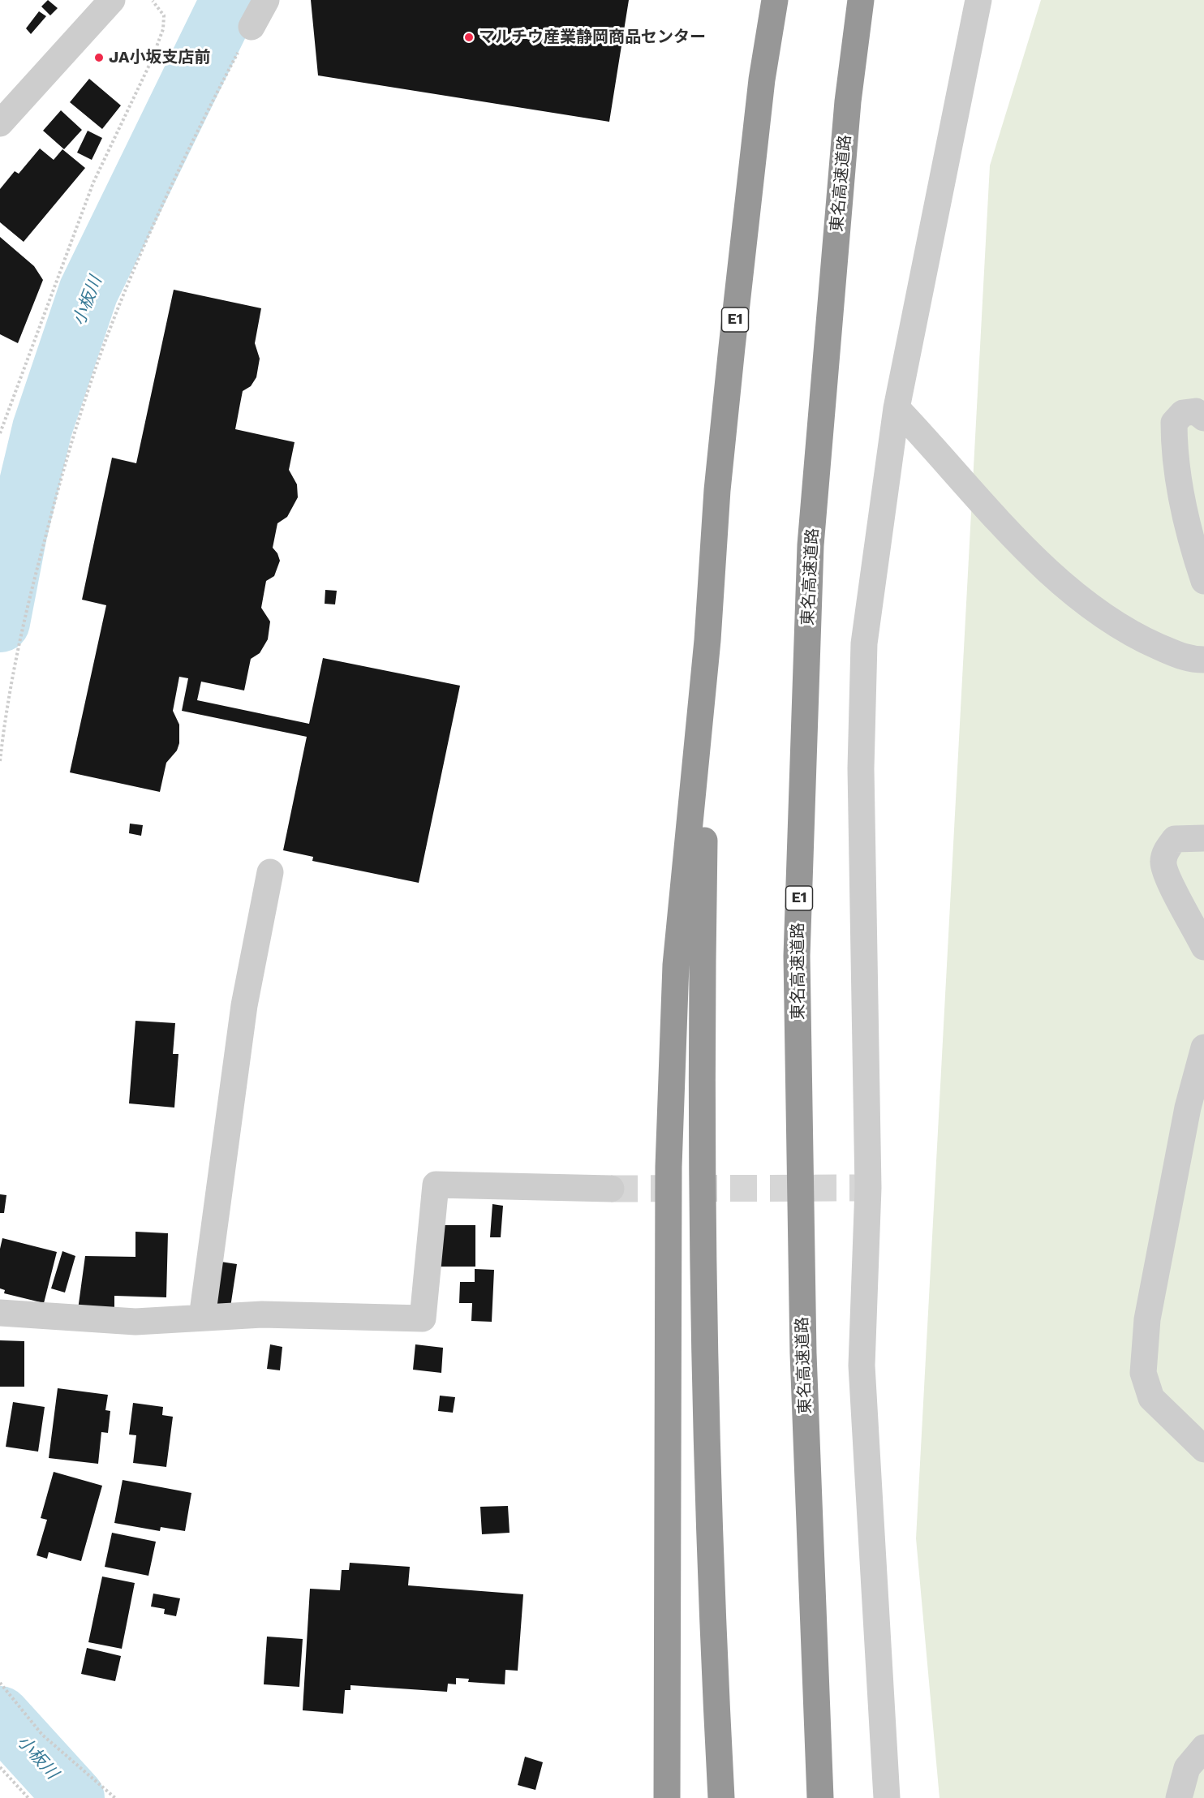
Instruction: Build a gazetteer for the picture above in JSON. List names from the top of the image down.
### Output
{
  "streets": {
    "highway": ["東名高速道路", "E1"]
  },
  "water": ["小板川"],
  "places": ["マルチウ産業静岡商品センター", "JA小坂支店前"]
}
